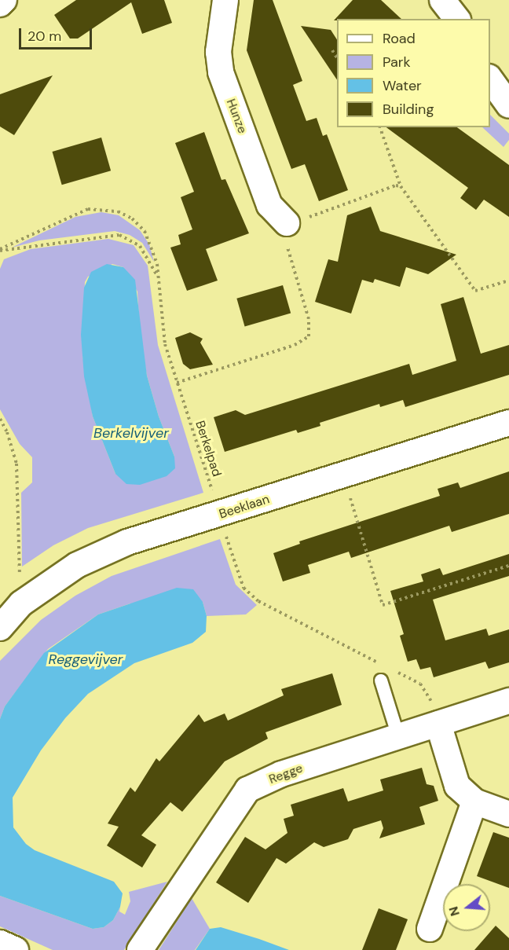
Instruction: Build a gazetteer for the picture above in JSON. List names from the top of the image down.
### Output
{
  "streets": {
    "street": ["Hunze", "Beeklaan", "Regge"],
    "path": ["Berkelpad"]
  },
  "crossings": [
    ["Berkelpad", "Beeklaan"]
  ],
  "water": ["Berkelvijver", "Reggevijver"],
  "legend": [
    "Road",
    "Park",
    "Water",
    "Building"
  ],
  "scale_bar": "20 m",
  "north": "left"
}
